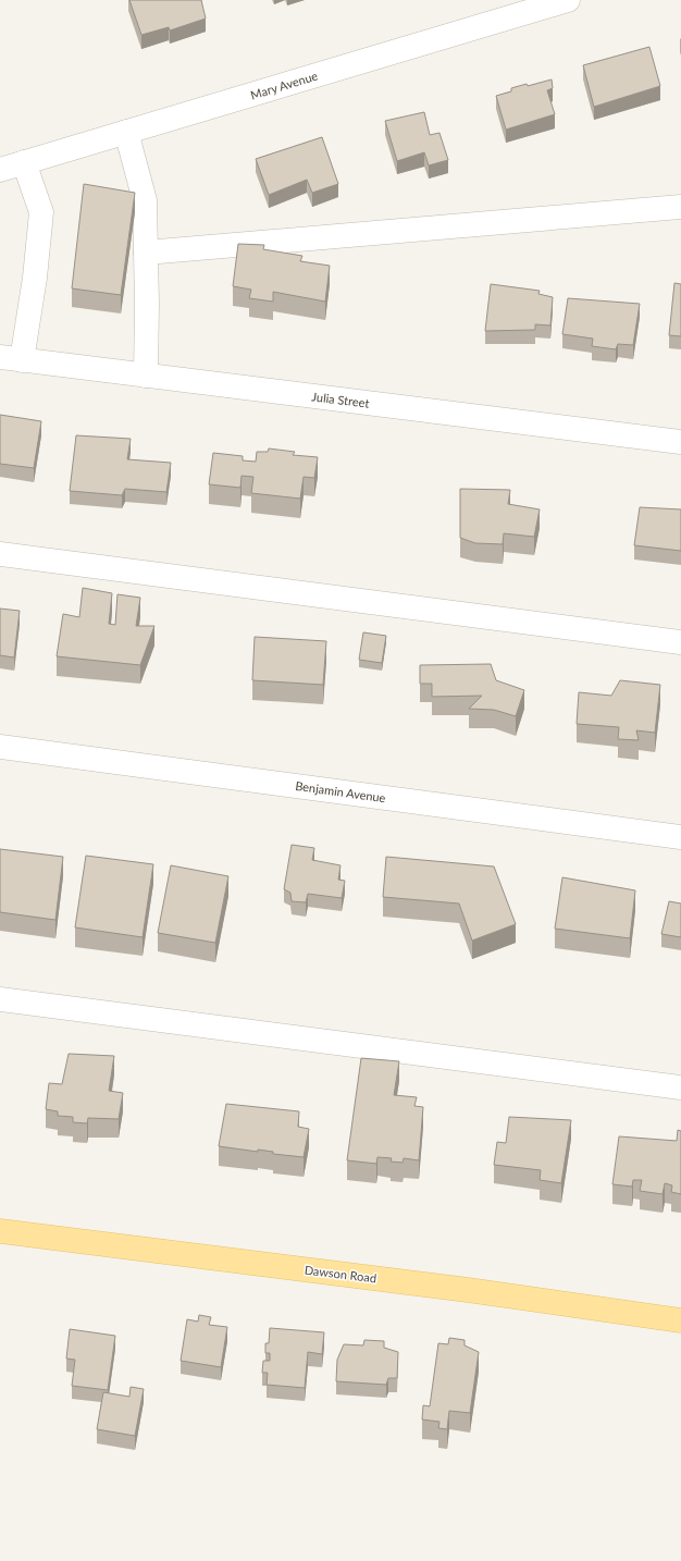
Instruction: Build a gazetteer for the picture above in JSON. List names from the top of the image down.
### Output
{
  "streets": {
    "main road": ["Dawson Road"],
    "street": ["Mary Avenue", "Julia Street", "Benjamin Avenue"]
  }
}
